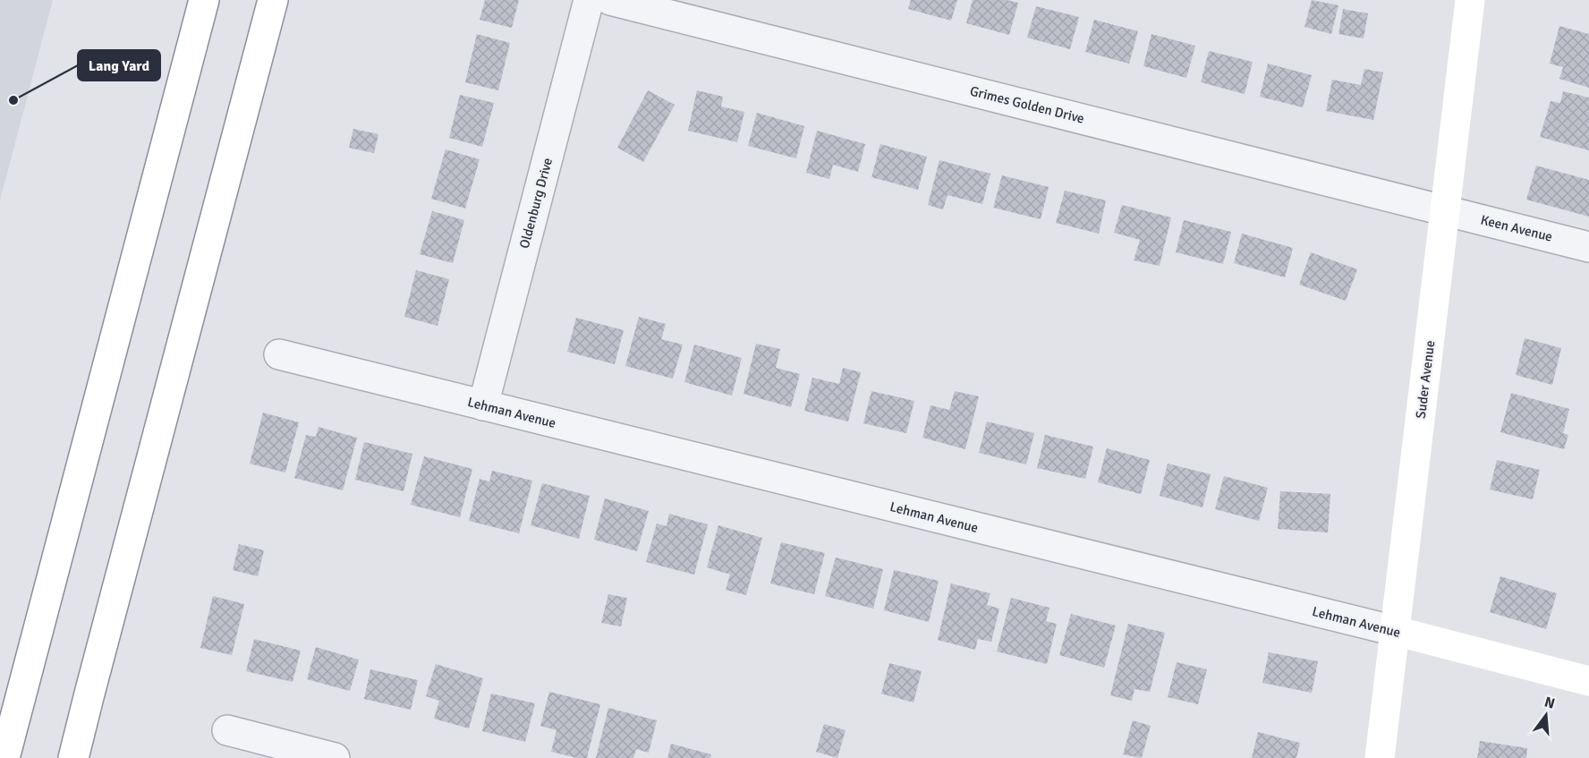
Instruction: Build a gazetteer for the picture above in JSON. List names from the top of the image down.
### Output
{
  "streets": {
    "main road": ["Suder Avenue", "Lehman Avenue"],
    "street": ["Grimes Golden Drive", "Oldenburg Drive", "Keen Avenue"]
  },
  "crossings": [
    ["Grimes Golden Drive", "Keen Avenue"],
    ["Grimes Golden Drive", "Suder Avenue"],
    ["Oldenburg Drive", "Lehman Avenue"],
    ["Keen Avenue", "Suder Avenue"],
    ["Suder Avenue", "Lehman Avenue"]
  ],
  "places": ["Lang Yard"],
  "north": "top"
}
